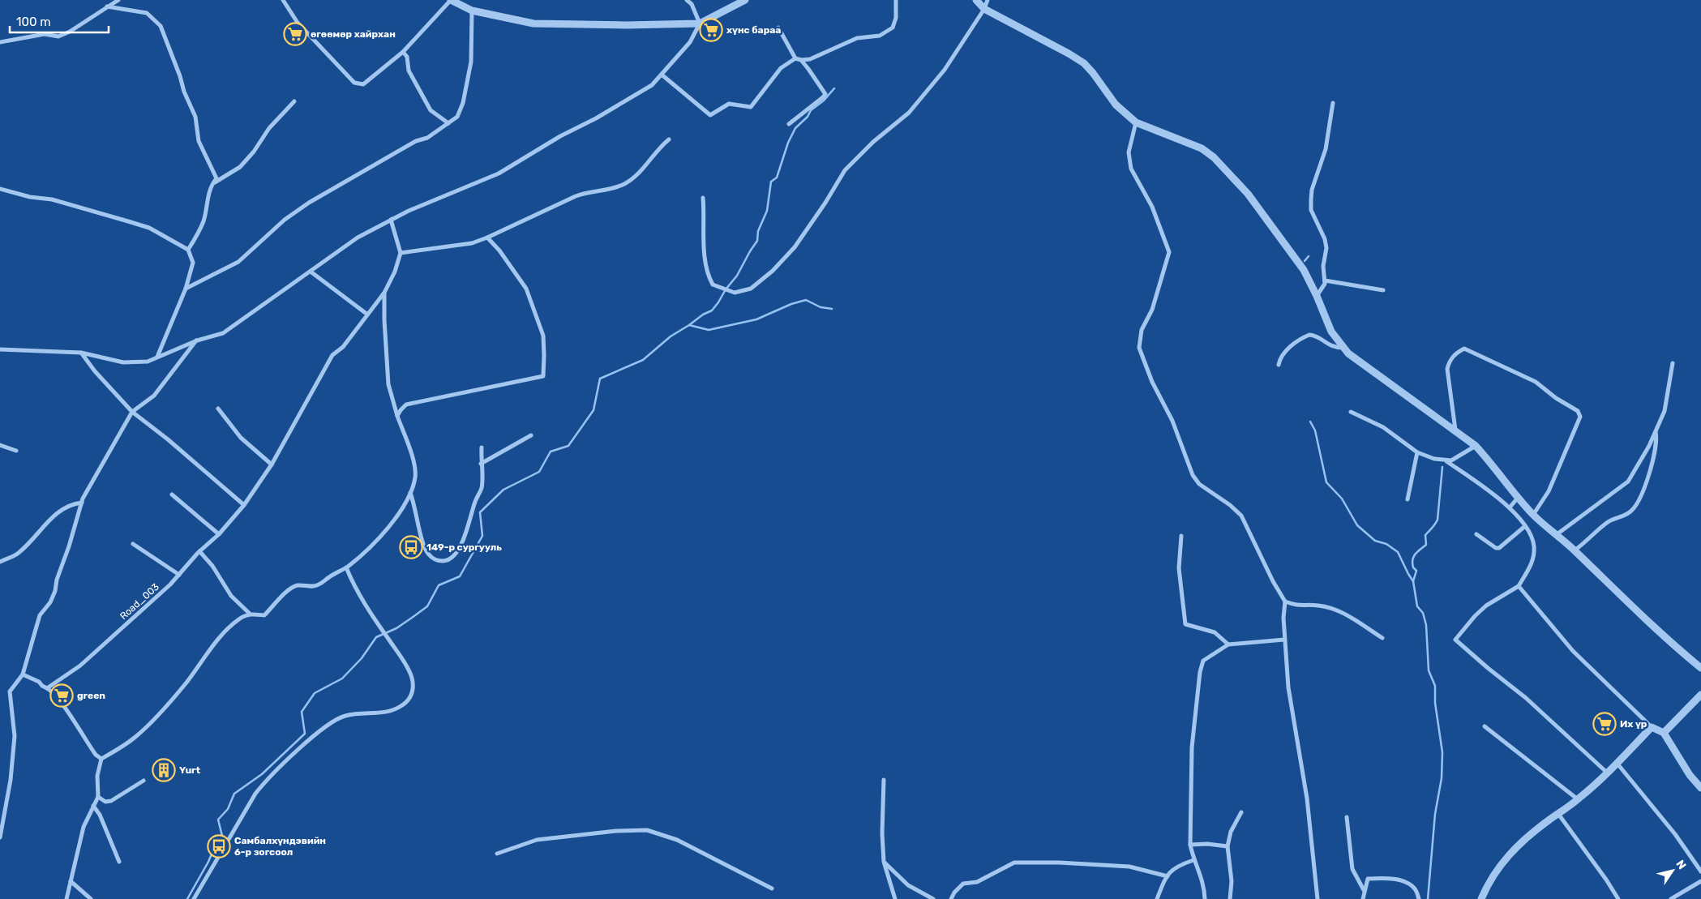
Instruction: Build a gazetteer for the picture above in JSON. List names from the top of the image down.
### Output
{
  "streets": {
    "street": ["Road_003"]
  },
  "places": {
    "supermarket": [
      "хүнс бараа",
      "өгөөмөр хайрхан",
      "green",
      "Их үр"
    ],
    "bus stop": ["149-р сургууль", "Самбалхүндэвийн 6-р зогсоол"],
    "building": ["Yurt"]
  },
  "scale_bar": "100 m",
  "north": "top right"
}
